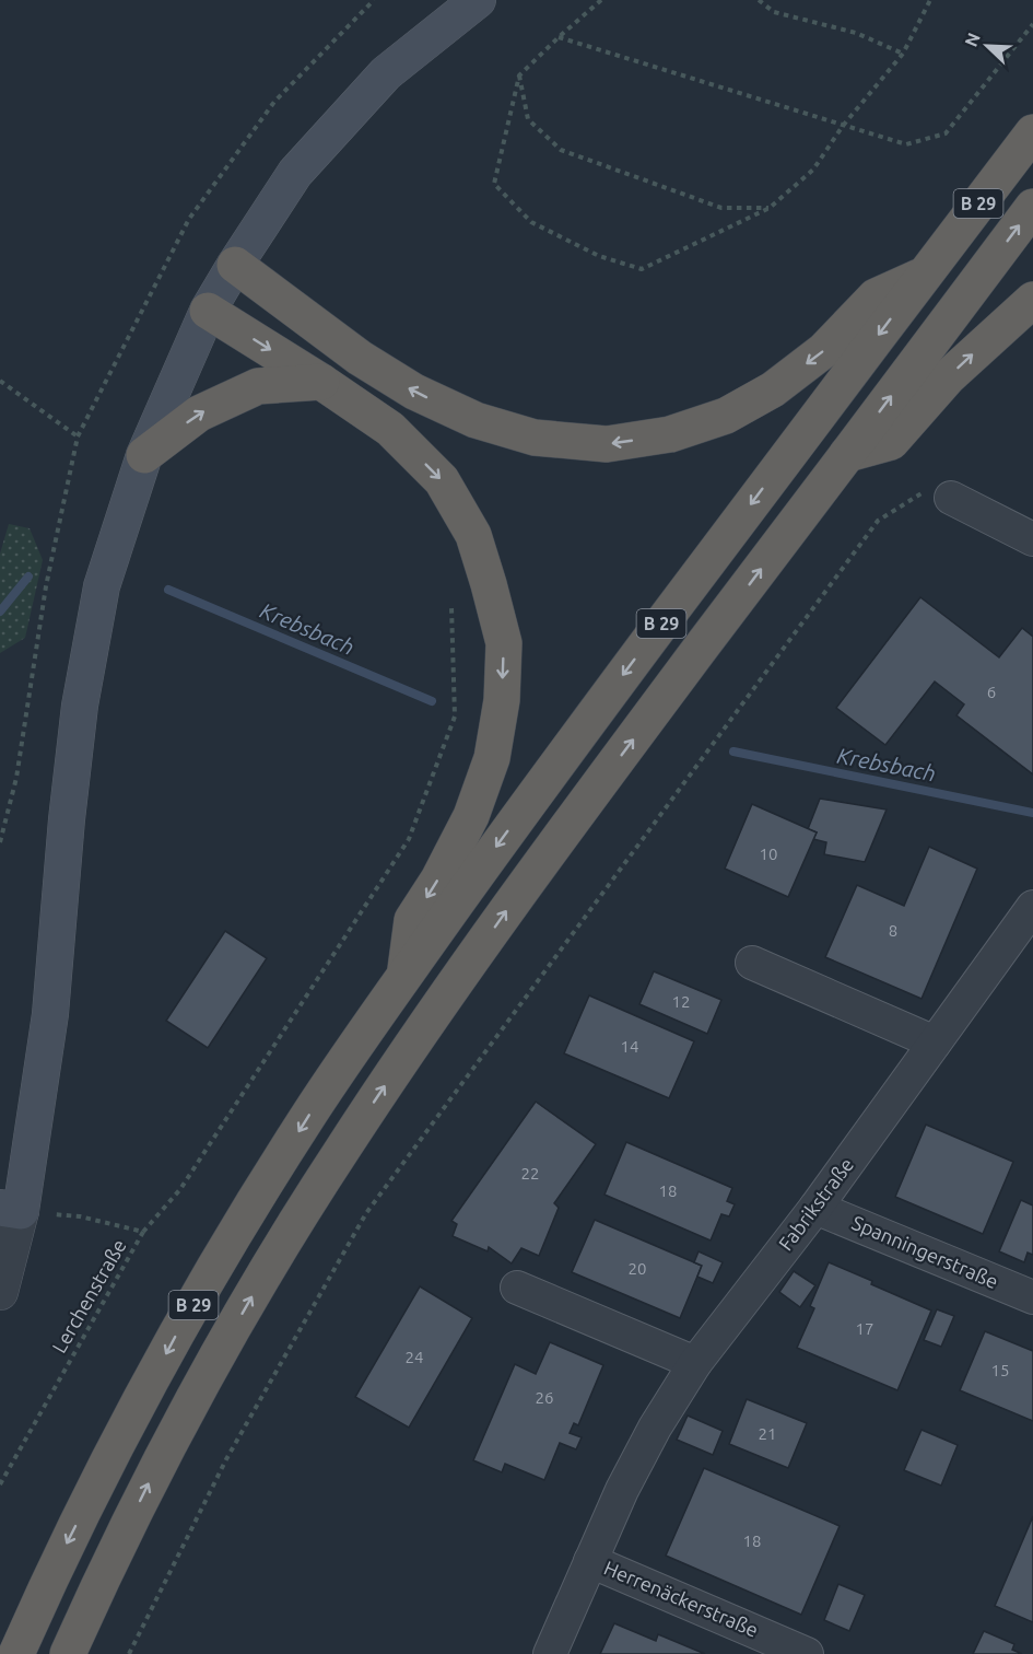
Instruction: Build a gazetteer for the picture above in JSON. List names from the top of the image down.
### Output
{
  "streets": {
    "highway": ["B 29"],
    "street": ["Fabrikstraße", "Spanningerstraße", "Herrenäckerstraße"],
    "path": ["Lerchenstraße"]
  },
  "crossings": [
    ["Fabrikstraße", "Spanningerstraße"],
    ["Fabrikstraße", "Herrenäckerstraße"]
  ],
  "water": ["Krebsbach"],
  "house_numbers": [
    "6",
    "10",
    "8",
    "12",
    "14",
    "22",
    "18",
    "20",
    "17",
    "24",
    "15",
    "26",
    "21",
    "18"
  ],
  "north": "top left"
}
